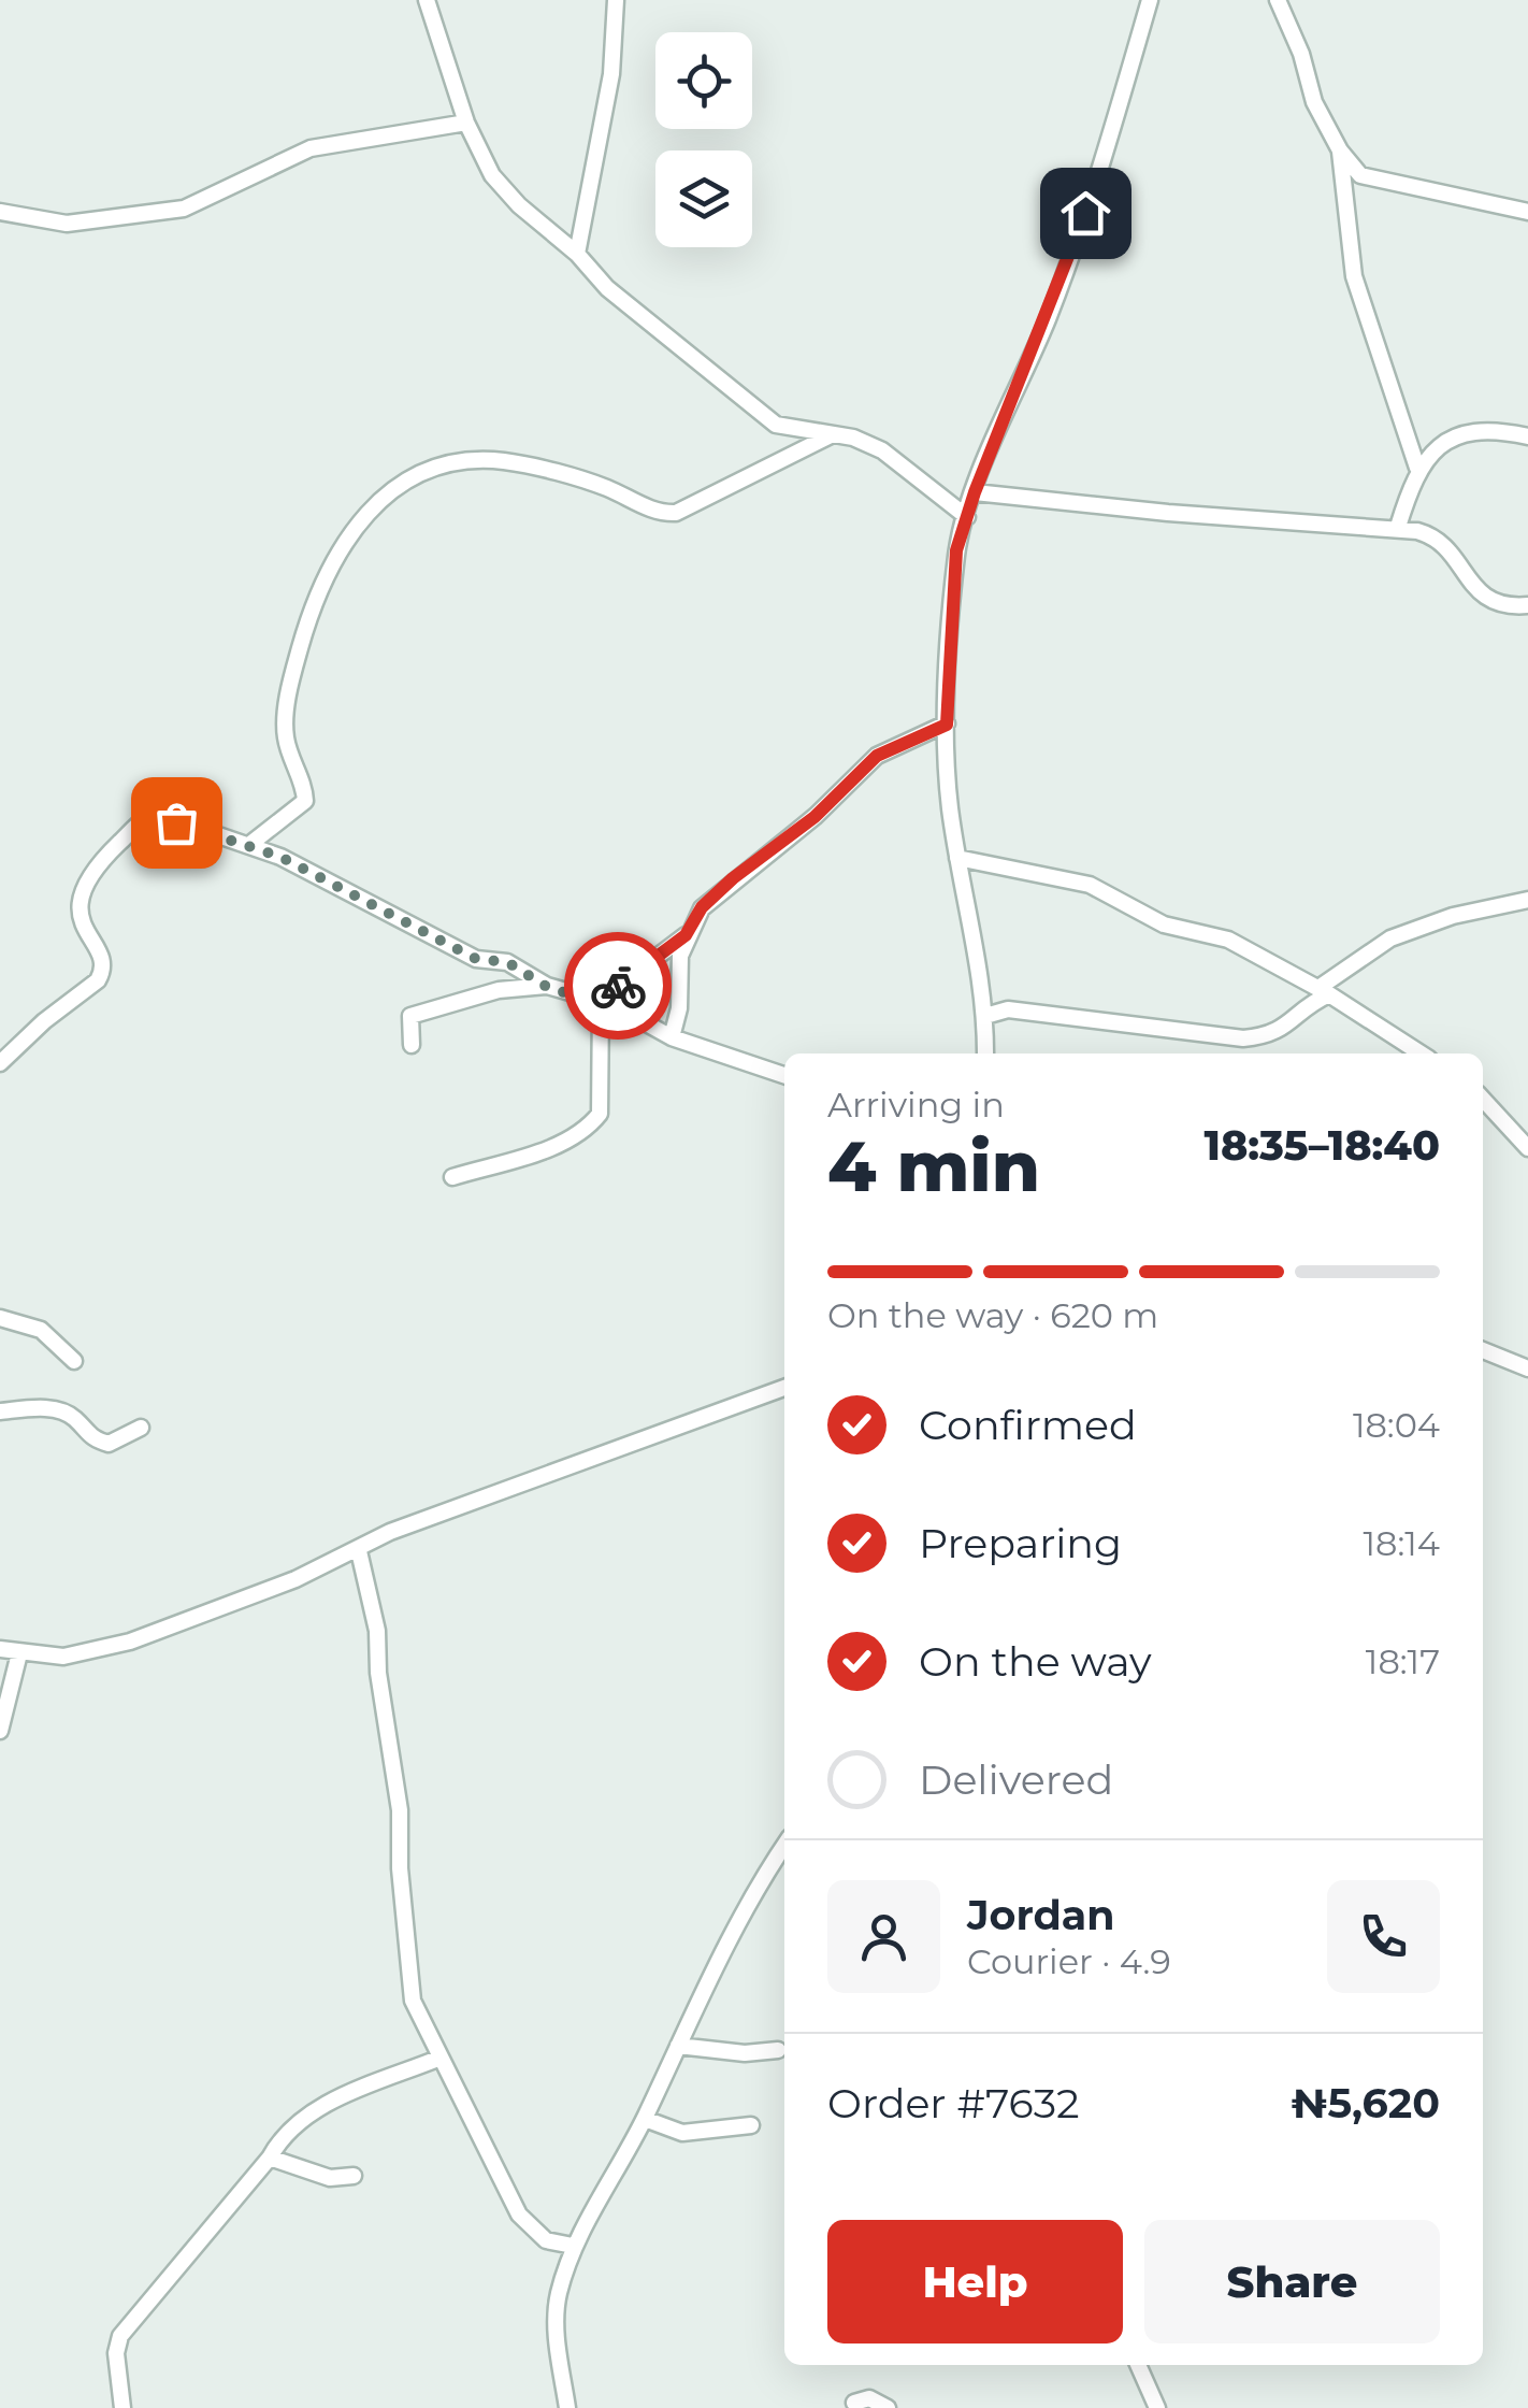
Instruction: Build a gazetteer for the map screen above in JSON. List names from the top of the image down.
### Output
{
  "page": {
    "heading": ["4 min", "Arriving in", "18:35–18:40"],
    "panel": [
      "Jordan",
      "Courier · 4.9",
      "Order #7632",
      "₦5,620"
    ],
    "bar": "On the way · 620 m",
    "list": [
      ["Confirmed", "18:04"],
      ["Preparing", "18:14"],
      ["On the way", "18:17"],
      "Delivered"
    ],
    "buttons": ["Help", "Share"]
  }
}
